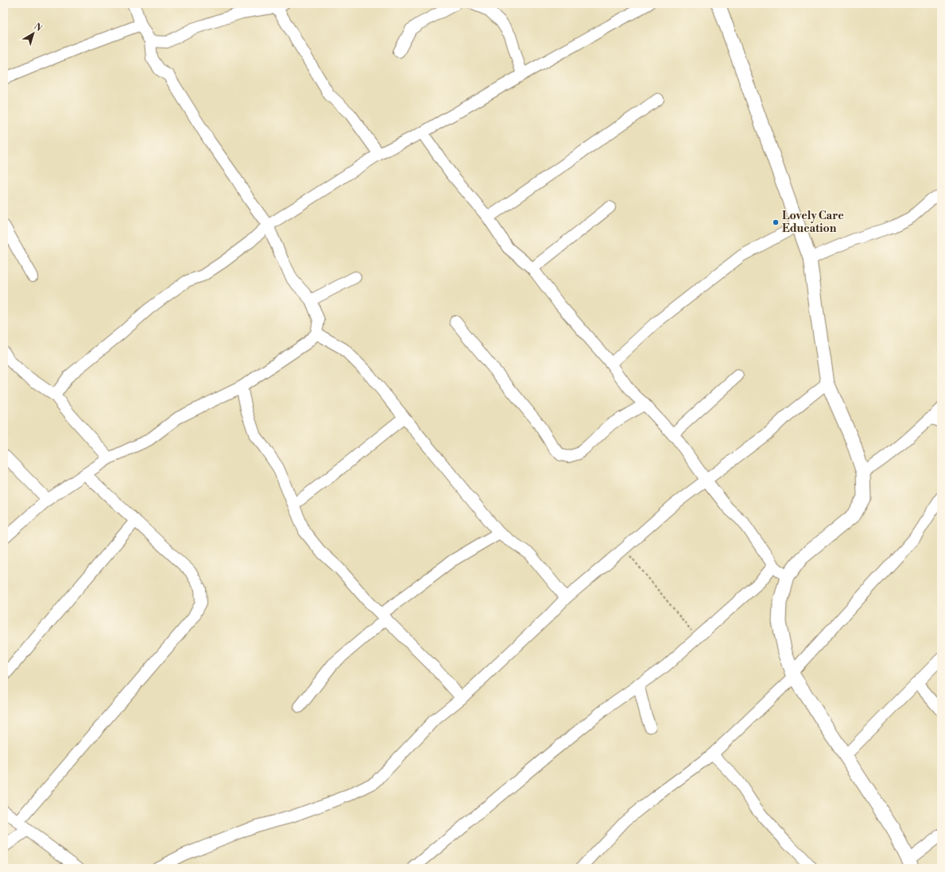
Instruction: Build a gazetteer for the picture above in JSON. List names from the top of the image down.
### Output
{
  "places": ["Lovely Care Education"],
  "north": "top right"
}
